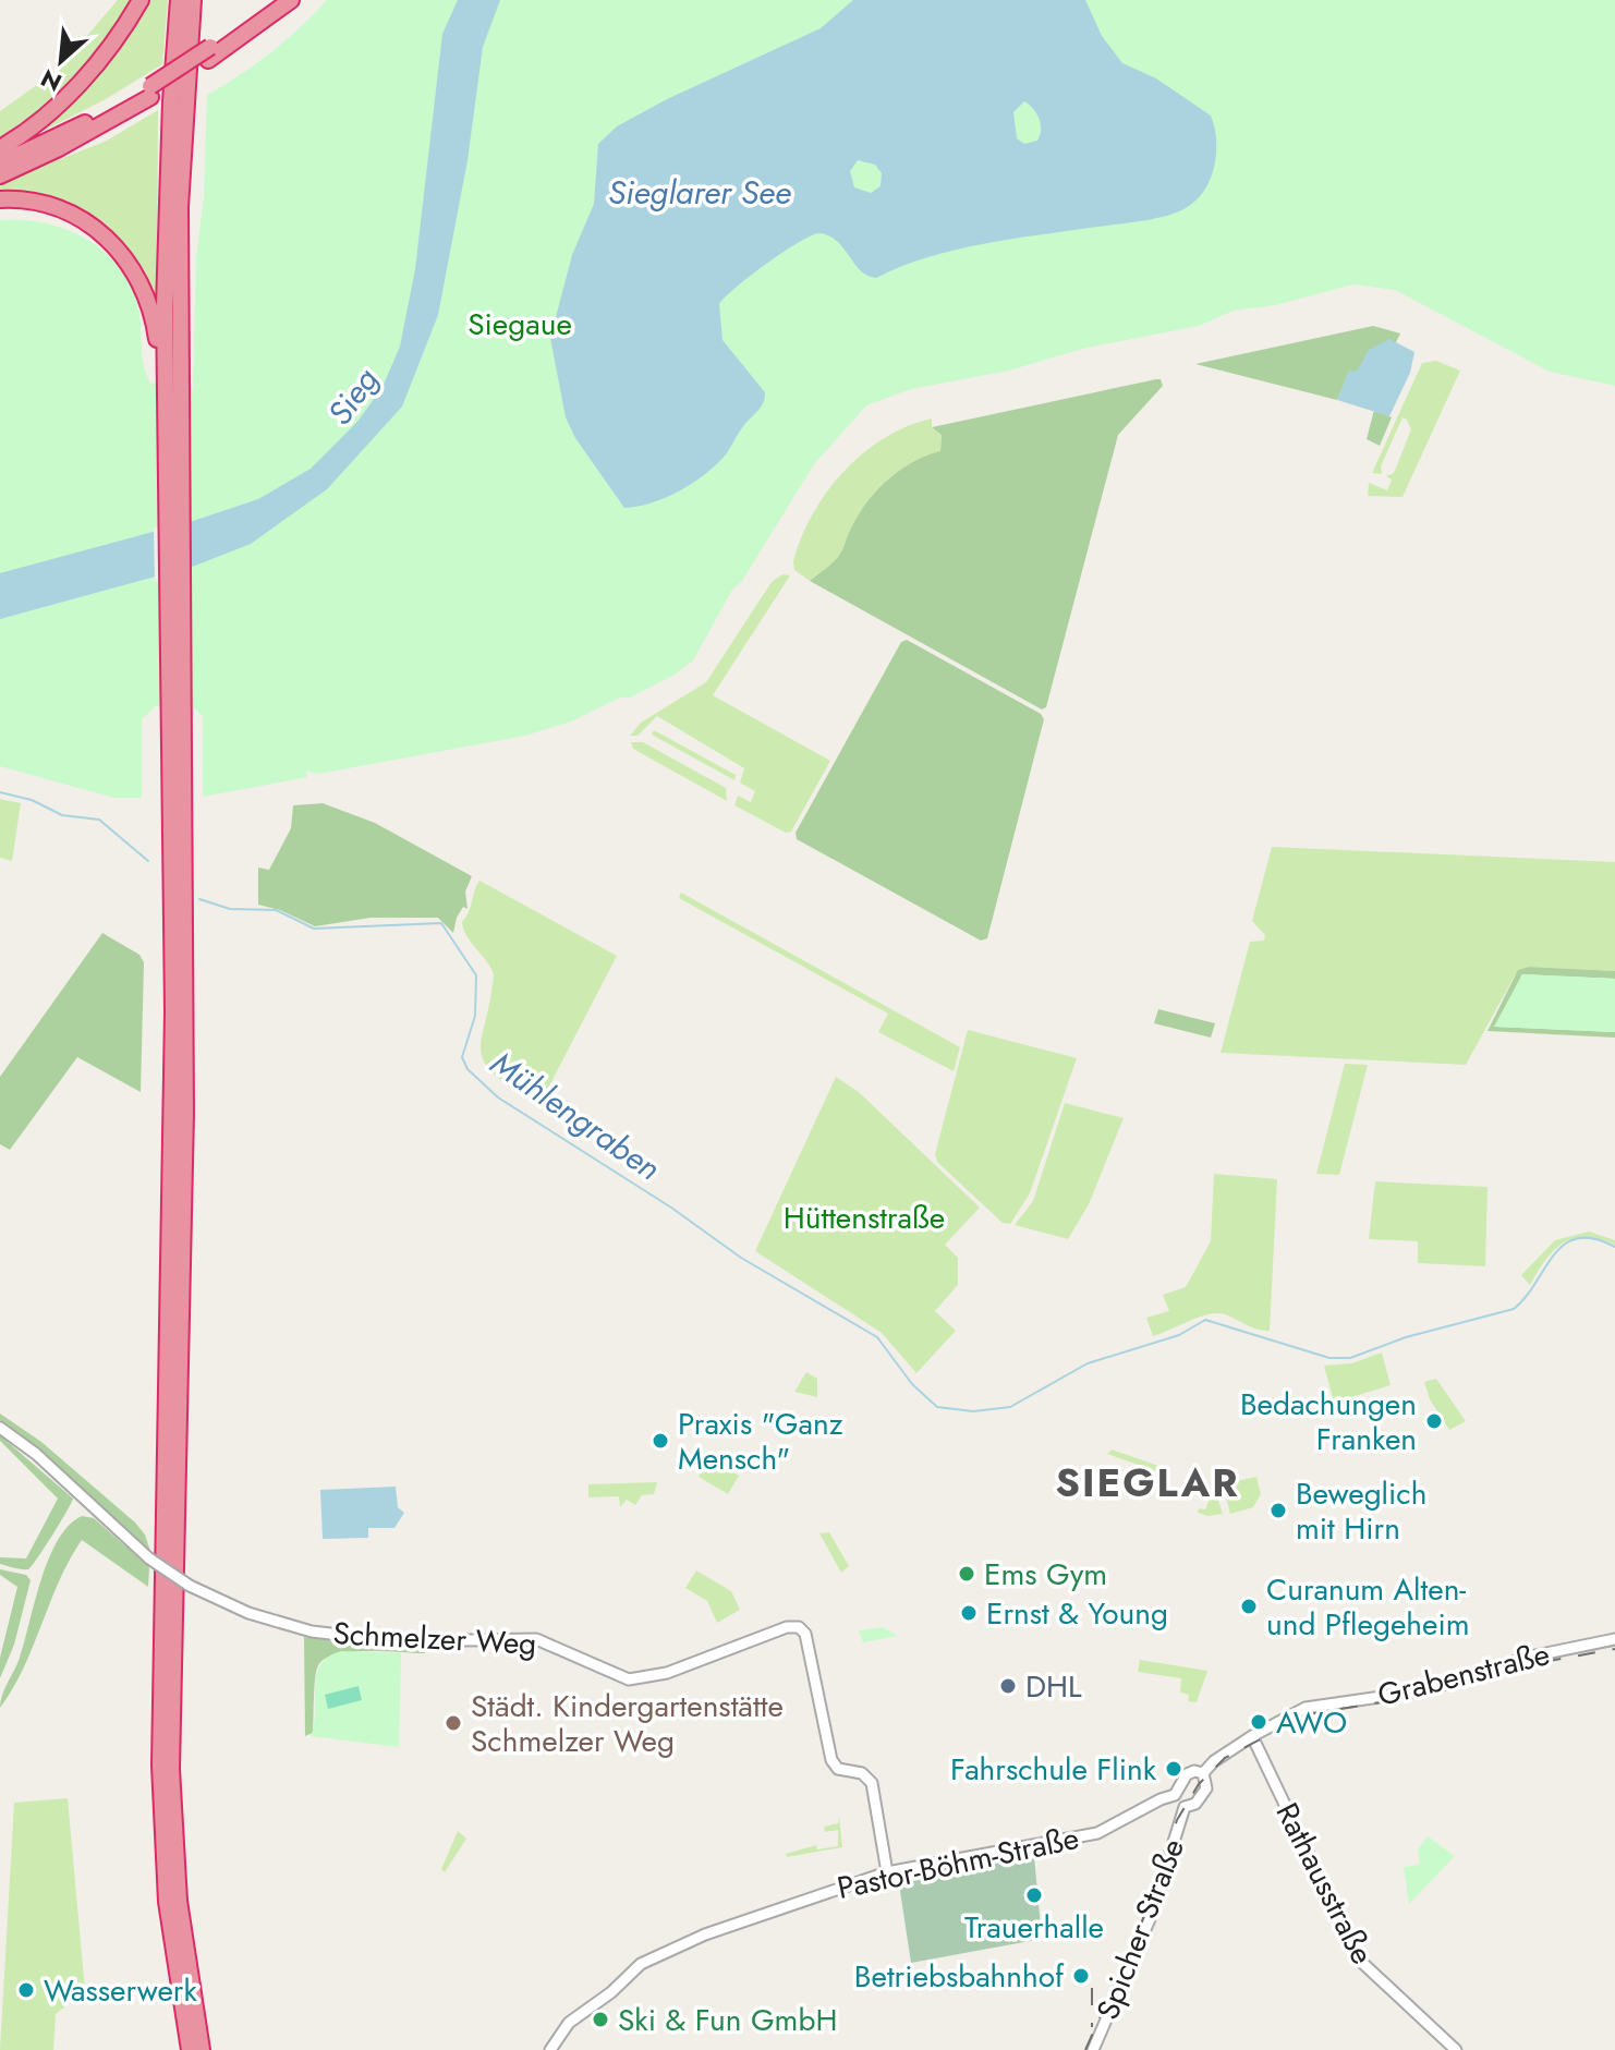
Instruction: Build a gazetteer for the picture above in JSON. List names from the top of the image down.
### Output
{
  "streets": {
    "street": [
      "Schmelzer Weg",
      "Grabenstraße",
      "Pastor-Böhm-Straße",
      "Rathausstraße",
      "Spicher Straße"
    ]
  },
  "crossings": [
    ["Schmelzer Weg", "Pastor-Böhm-Straße"],
    ["Grabenstraße", "Rathausstraße"],
    ["Pastor-Böhm-Straße", "Spicher Straße"]
  ],
  "districts": ["SIEGLAR"],
  "water": ["Sieglarer See", "Sieg", "Mühlengraben"],
  "parks": ["Siegaue", "Hüttenstraße"],
  "places": [
    "Bedachungen Franken",
    "Praxis \"Ganz Mensch\"",
    "Beweglich mit Hirn",
    "Ems Gym",
    "Curanum Alten- und Pflegeheim",
    "Ernst & Young",
    "DHL",
    "AWO",
    "Städt. Kindergartenstätte Schmelzer Weg",
    "Fahrschule Flink",
    "Trauerhalle",
    "Betriebsbahnhof",
    "Wasserwerk",
    "Ski & Fun GmbH"
  ],
  "north": "bottom left"
}
